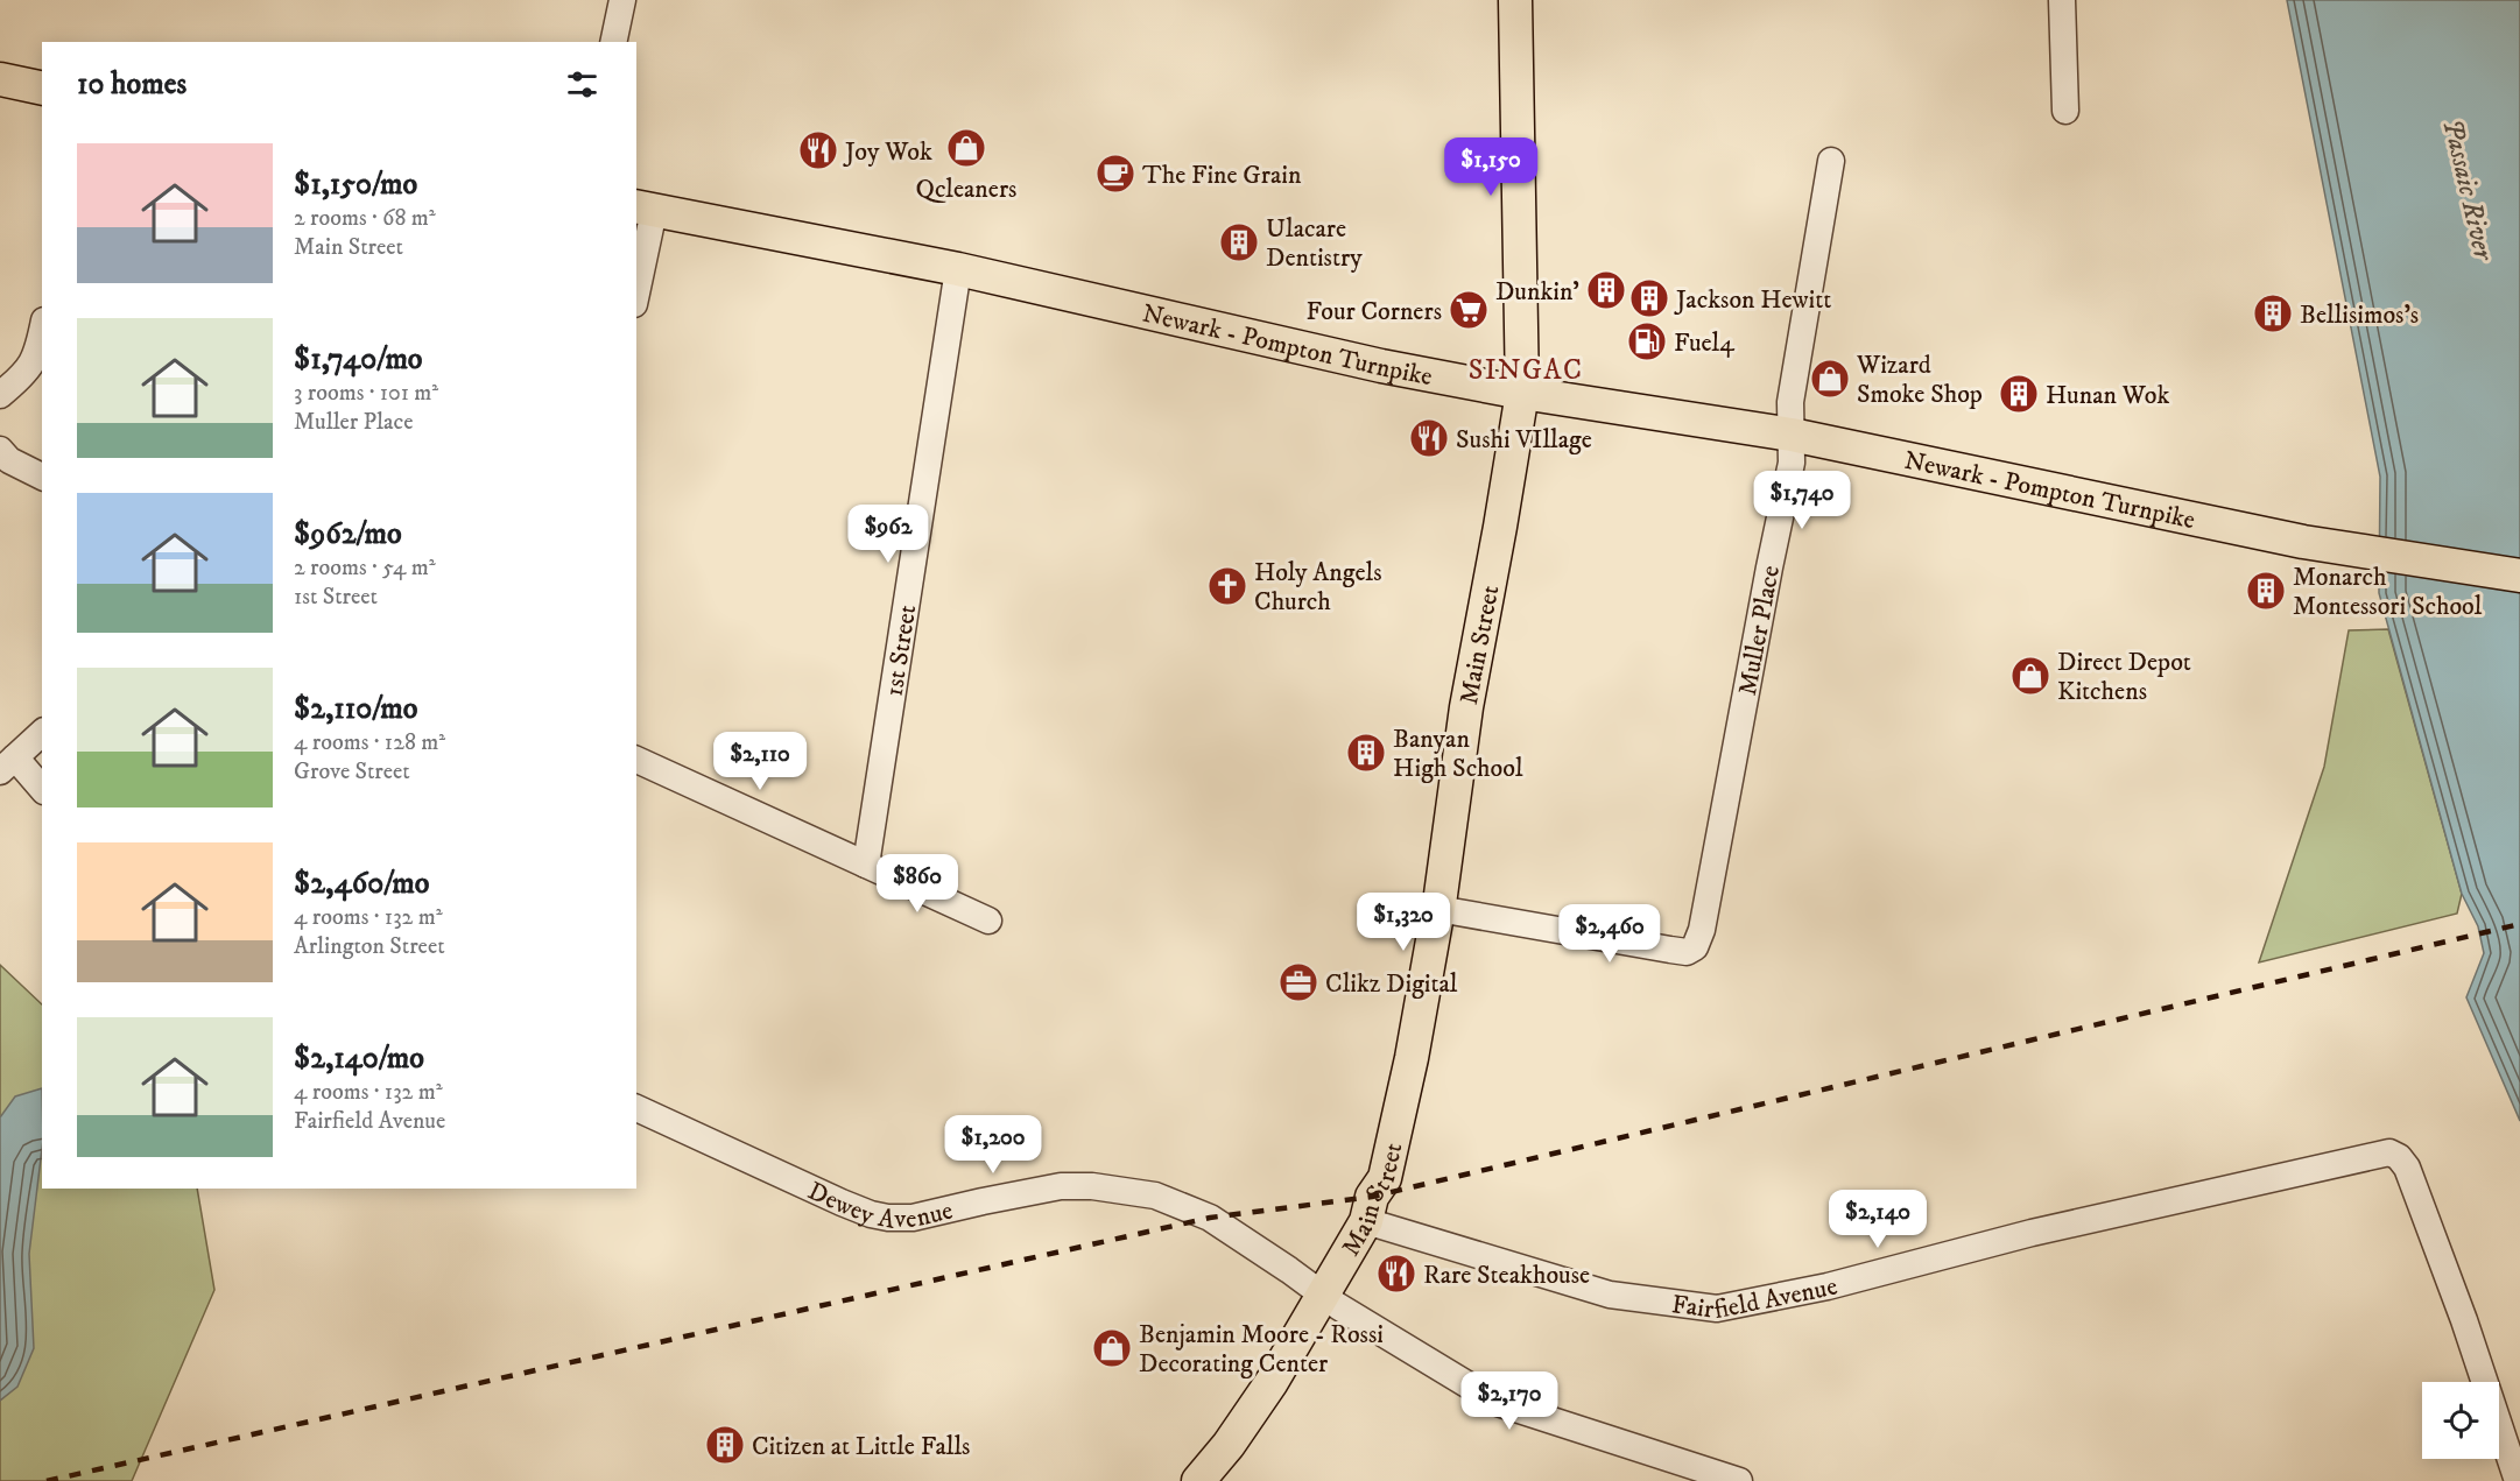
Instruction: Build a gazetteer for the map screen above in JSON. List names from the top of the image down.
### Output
{
  "streets": {
    "main road": ["Newark - Pompton Turnpike", "Main Street"],
    "street": [
      "Muller Place",
      "1st Street",
      "Dewey Avenue",
      "Fairfield Avenue"
    ]
  },
  "crossings": [
    ["Newark - Pompton Turnpike", "Muller Place"],
    ["Newark - Pompton Turnpike", "Main Street"],
    ["Newark - Pompton Turnpike", "1st Street"],
    ["Muller Place", "Main Street"],
    ["Main Street", "Dewey Avenue"],
    ["Main Street", "Fairfield Avenue"]
  ],
  "districts": ["SINGAC"],
  "water": ["Passaic River"],
  "places": {
    "shop": [
      "Qcleaners",
      "Wizard Smoke Shop",
      "Direct Depot Kitchens",
      "Benjamin Moore - Rossi Decorating Center"
    ],
    "restaurant": ["Joy Wok", "Sushi VIllage", "Rare Steakhouse"],
    "cafe": ["The Fine Grain"],
    "building": [
      "Ulacare Dentistry",
      "Dunkin'",
      "Jackson Hewitt",
      "Bellisimos's",
      "Hunan Wok",
      "Monarch Montessori School",
      "Banyan High School",
      "Citizen at Little Falls"
    ],
    "supermarket": ["Four Corners"],
    "fuel station": ["Fuel4"],
    "church": ["Holy Angels Church"],
    "office": ["Clikz Digital"]
  },
  "page": {
    "heading": "10 homes",
    "list": [
      {
        "name": "$1,150/mo",
        "note": "2 rooms · 68 m² · Main Street"
      },
      {
        "name": "$1,740/mo",
        "note": "3 rooms · 101 m² · Muller Place"
      },
      {
        "name": "$962/mo",
        "note": "2 rooms · 54 m² · 1st Street"
      },
      {
        "name": "$2,110/mo",
        "note": "4 rooms · 128 m² · Grove Street"
      },
      {
        "name": "$2,460/mo",
        "note": "4 rooms · 132 m² · Arlington Street"
      },
      {
        "name": "$2,140/mo",
        "note": "4 rooms · 132 m² · Fairfield Avenue"
      }
    ],
    "price": [
      "$1,150",
      "$1,740",
      "$962",
      "$2,110",
      "$860",
      "$1,320",
      "$2,460",
      "$1,200",
      "$2,140",
      "$2,170"
    ]
  }
}
